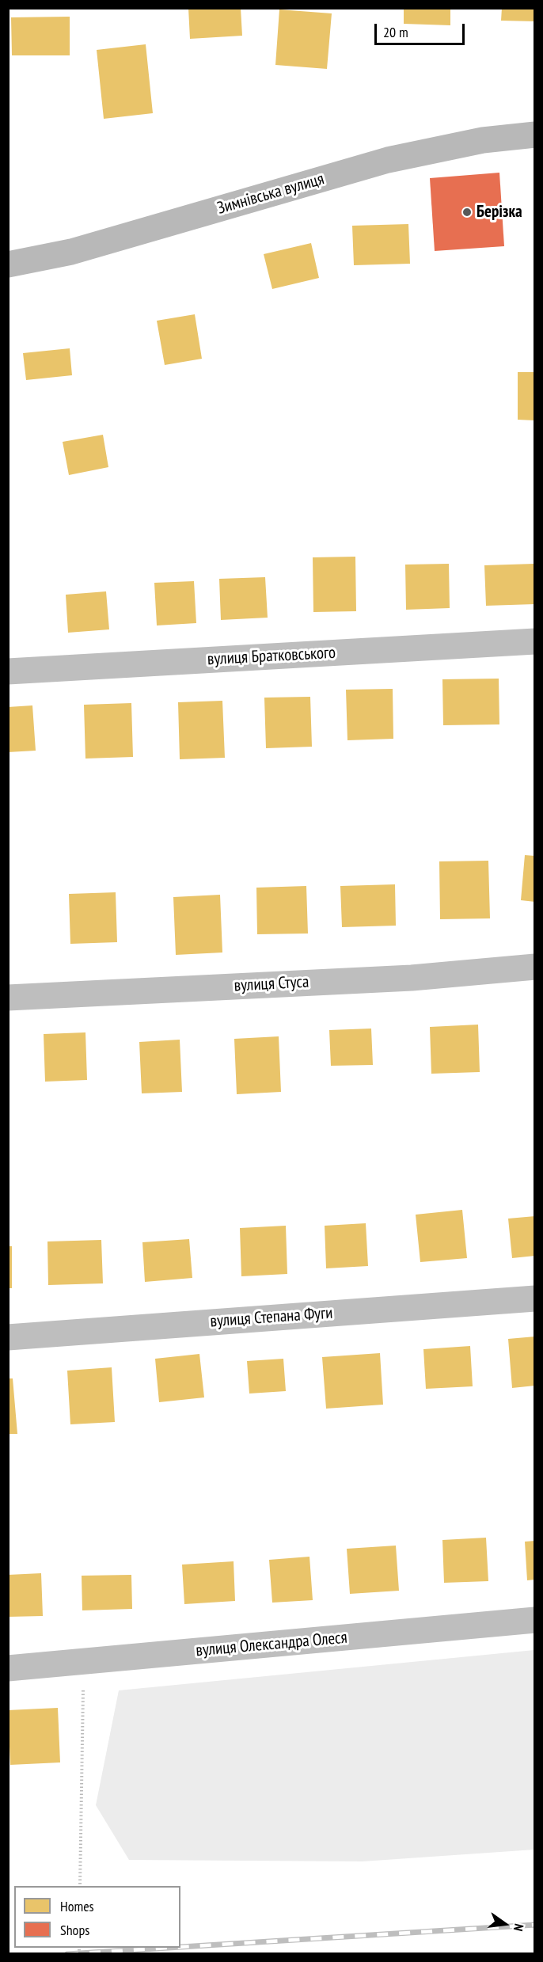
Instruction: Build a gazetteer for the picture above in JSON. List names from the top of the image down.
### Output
{
  "streets": {
    "main road": ["Зимнівська вулиця"],
    "street": [
      "вулиця Братковського",
      "вулиця Стуса",
      "вулиця Степана Фуги",
      "вулиця Олександра Олеся"
    ]
  },
  "places": ["Берізка"],
  "legend": ["Homes", "Shops"],
  "scale_bar": "20 m",
  "north": "right"
}
